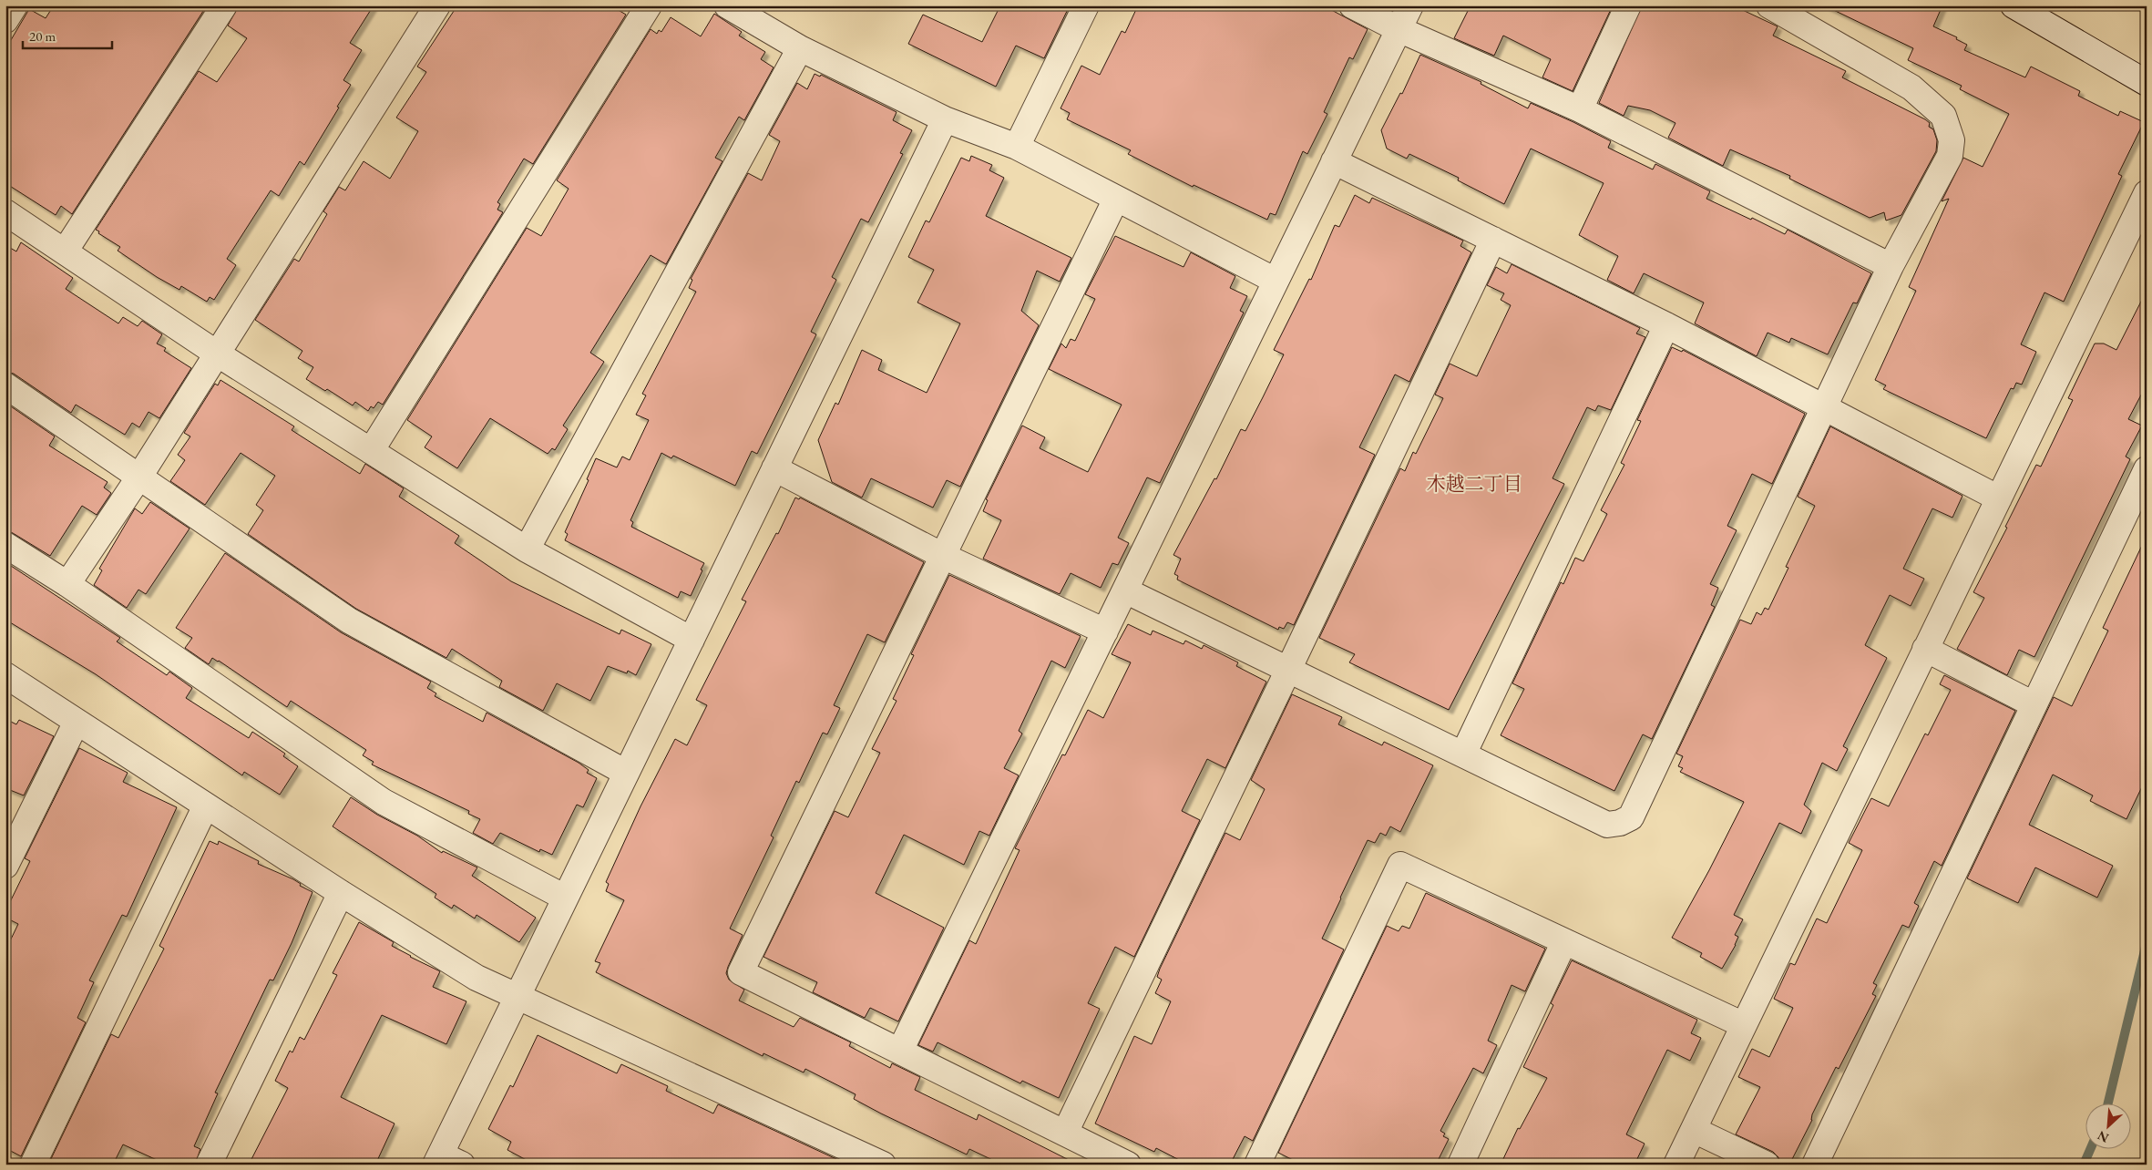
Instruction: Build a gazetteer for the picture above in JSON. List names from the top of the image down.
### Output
{
  "districts": ["木越二丁目"],
  "scale_bar": "20 m",
  "north": "bottom left"
}
